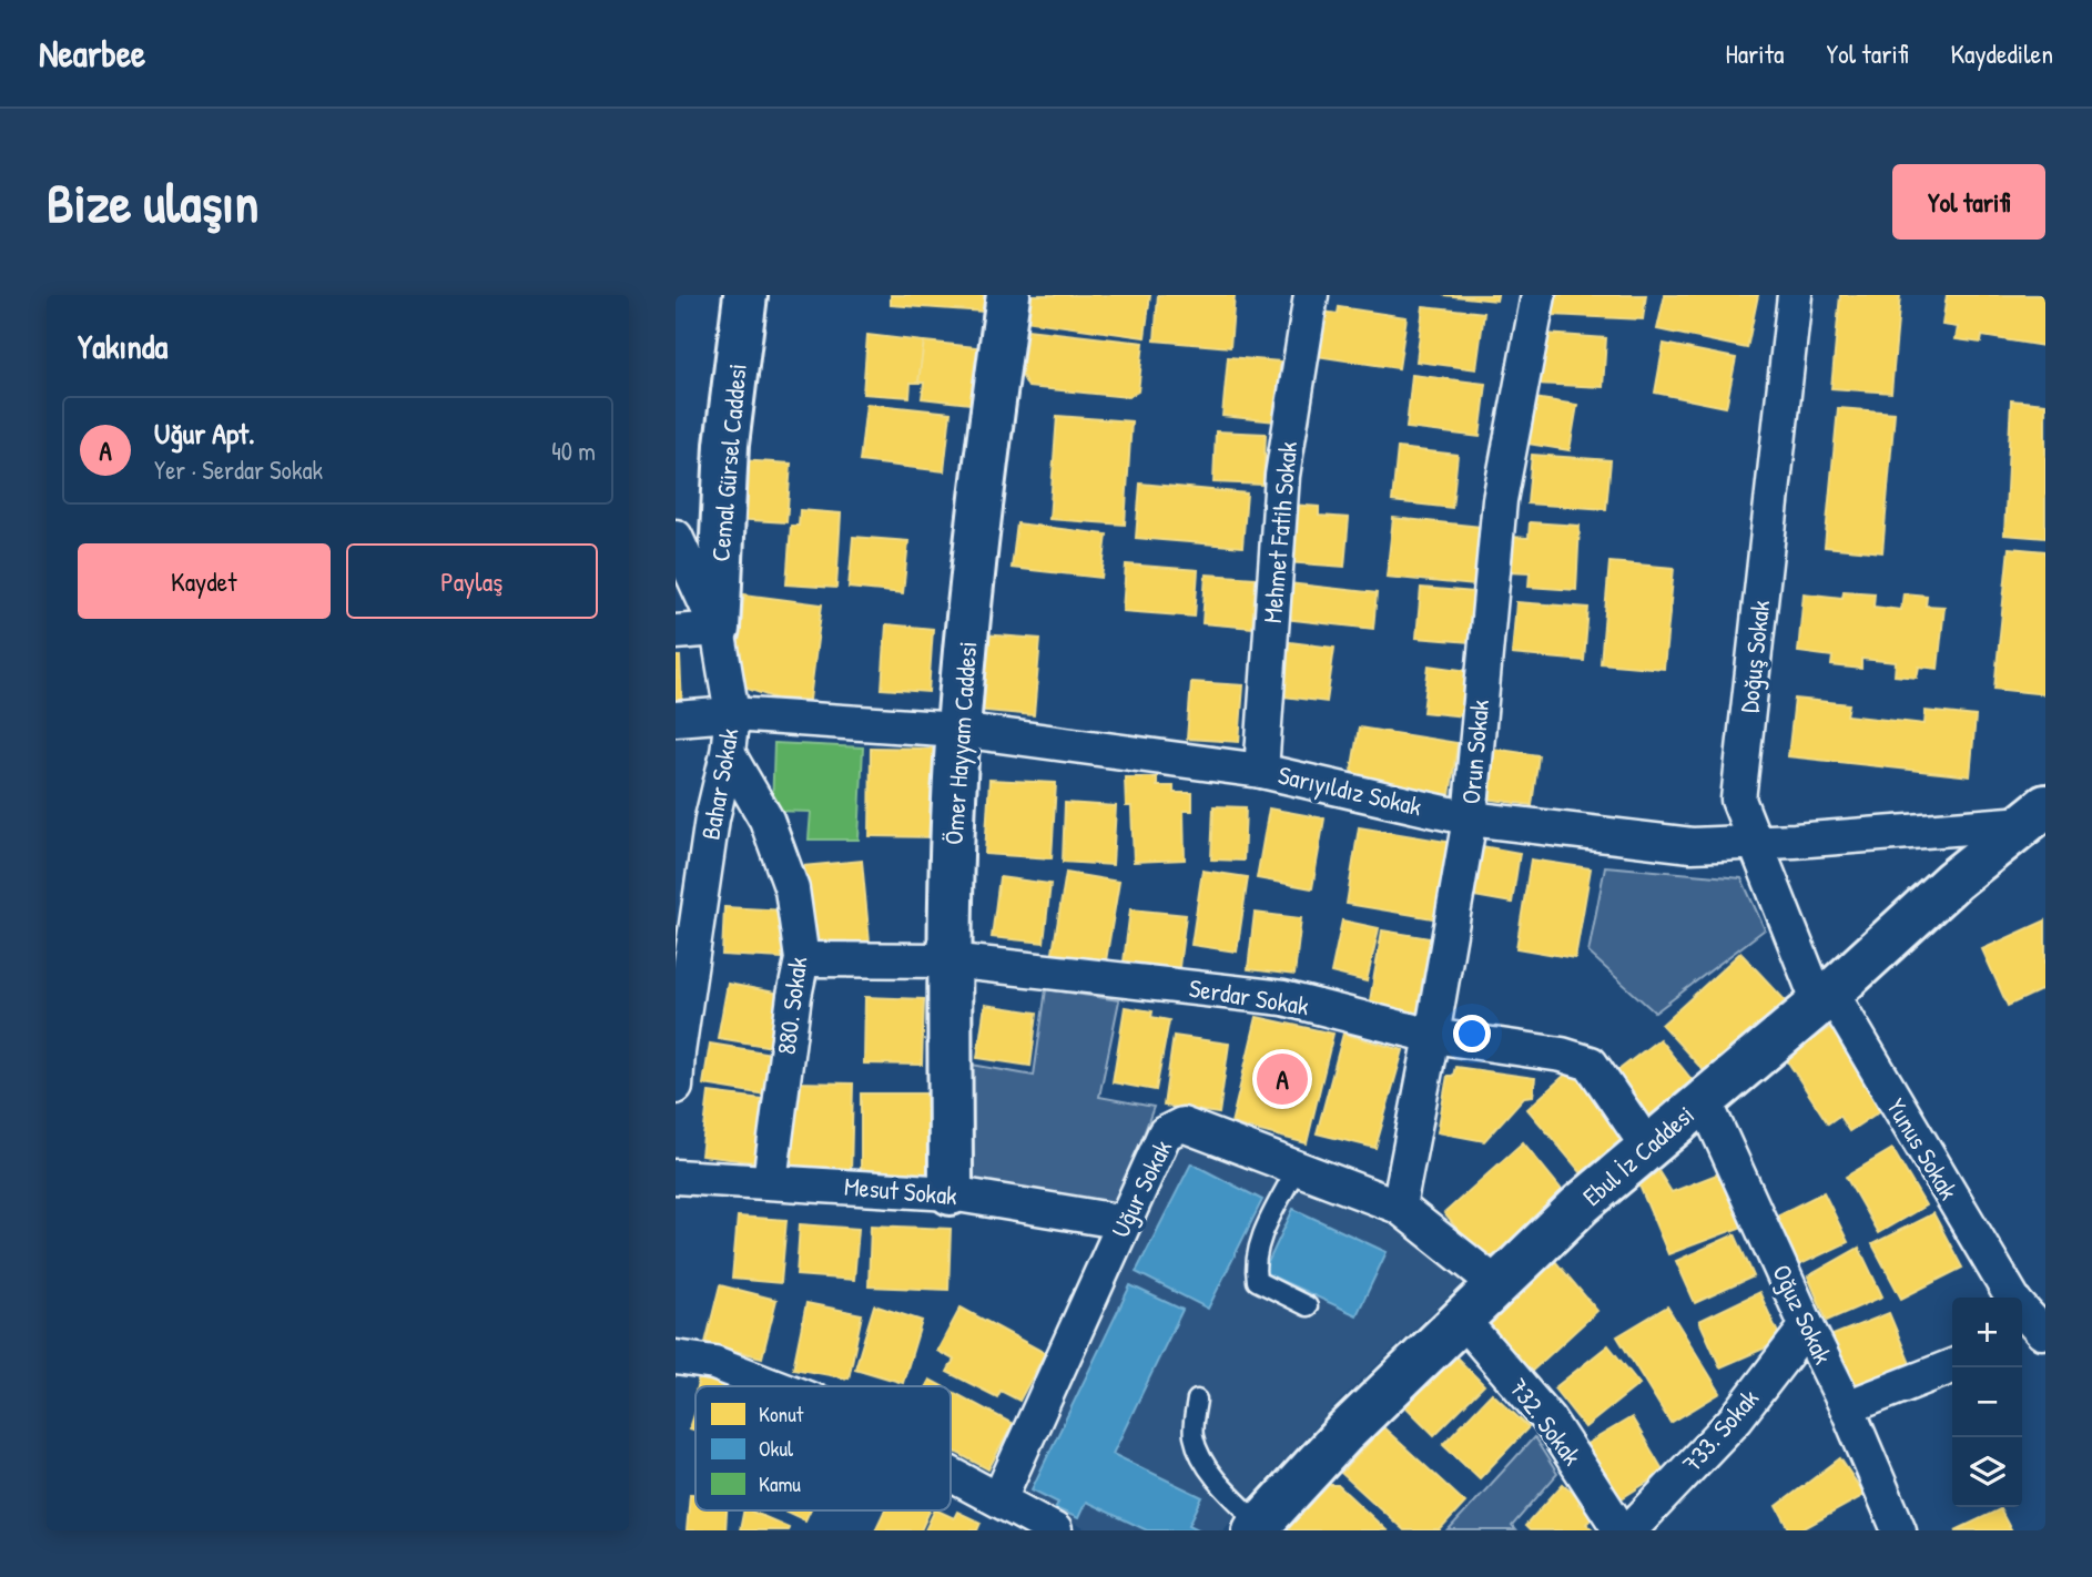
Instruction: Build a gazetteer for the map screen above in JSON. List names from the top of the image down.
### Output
{
  "streets": {
    "street": [
      "Cemal Gürsel Caddesi",
      "Mehmet Fatih Sokak",
      "Doğuş Sokak",
      "Ömer Hayyam Caddesi",
      "Orun Sokak",
      "Bahar Sokak",
      "Sarıyıldız Sokak",
      "Serdar Sokak",
      "880. Sokak",
      "Yunus Sokak",
      "Ebul İz Caddesi",
      "Uğur Sokak",
      "Mesut Sokak",
      "Oğuz Sokak",
      "732. Sokak",
      "733. Sokak"
    ]
  },
  "crossings": [
    ["Cemal Gürsel Caddesi", "Bahar Sokak"],
    ["Mehmet Fatih Sokak", "Sarıyıldız Sokak"],
    ["Doğuş Sokak", "Sarıyıldız Sokak"],
    ["Doğuş Sokak", "Yunus Sokak"],
    ["Doğuş Sokak", "Ebul İz Caddesi"],
    ["Ömer Hayyam Caddesi", "Sarıyıldız Sokak"],
    ["Ömer Hayyam Caddesi", "Serdar Sokak"],
    ["Ömer Hayyam Caddesi", "Mesut Sokak"],
    ["Orun Sokak", "Sarıyıldız Sokak"],
    ["Orun Sokak", "Serdar Sokak"],
    ["Orun Sokak", "Uğur Sokak"],
    ["Bahar Sokak", "Sarıyıldız Sokak"],
    ["Bahar Sokak", "880. Sokak"],
    ["Sarıyıldız Sokak", "Ebul İz Caddesi"],
    ["Serdar Sokak", "880. Sokak"],
    ["Serdar Sokak", "Ebul İz Caddesi"],
    ["880. Sokak", "Mesut Sokak"],
    ["Yunus Sokak", "Ebul İz Caddesi"],
    ["Ebul İz Caddesi", "Uğur Sokak"],
    ["Ebul İz Caddesi", "Oğuz Sokak"],
    ["Ebul İz Caddesi", "732. Sokak"],
    ["Uğur Sokak", "Mesut Sokak"],
    ["Oğuz Sokak", "733. Sokak"]
  ],
  "legend": ["Konut", "Okul", "Kamu"],
  "page": {
    "header": "Nearbee",
    "nav": ["Harita", "Yol tarifi", "Kaydedilen"],
    "buttons": [
      "Yol tarifi",
      ["Kaydet", "Paylaş"]
    ],
    "title": "Bize ulaşın",
    "heading": "Yakında",
    "list": [
      {
        "mark": "A",
        "name": "Uğur Apt.",
        "note": "Yer · Serdar Sokak",
        "value": "40 m"
      }
    ],
    "pins": "A",
    "map_buttons": ["+", "−"]
  }
}
